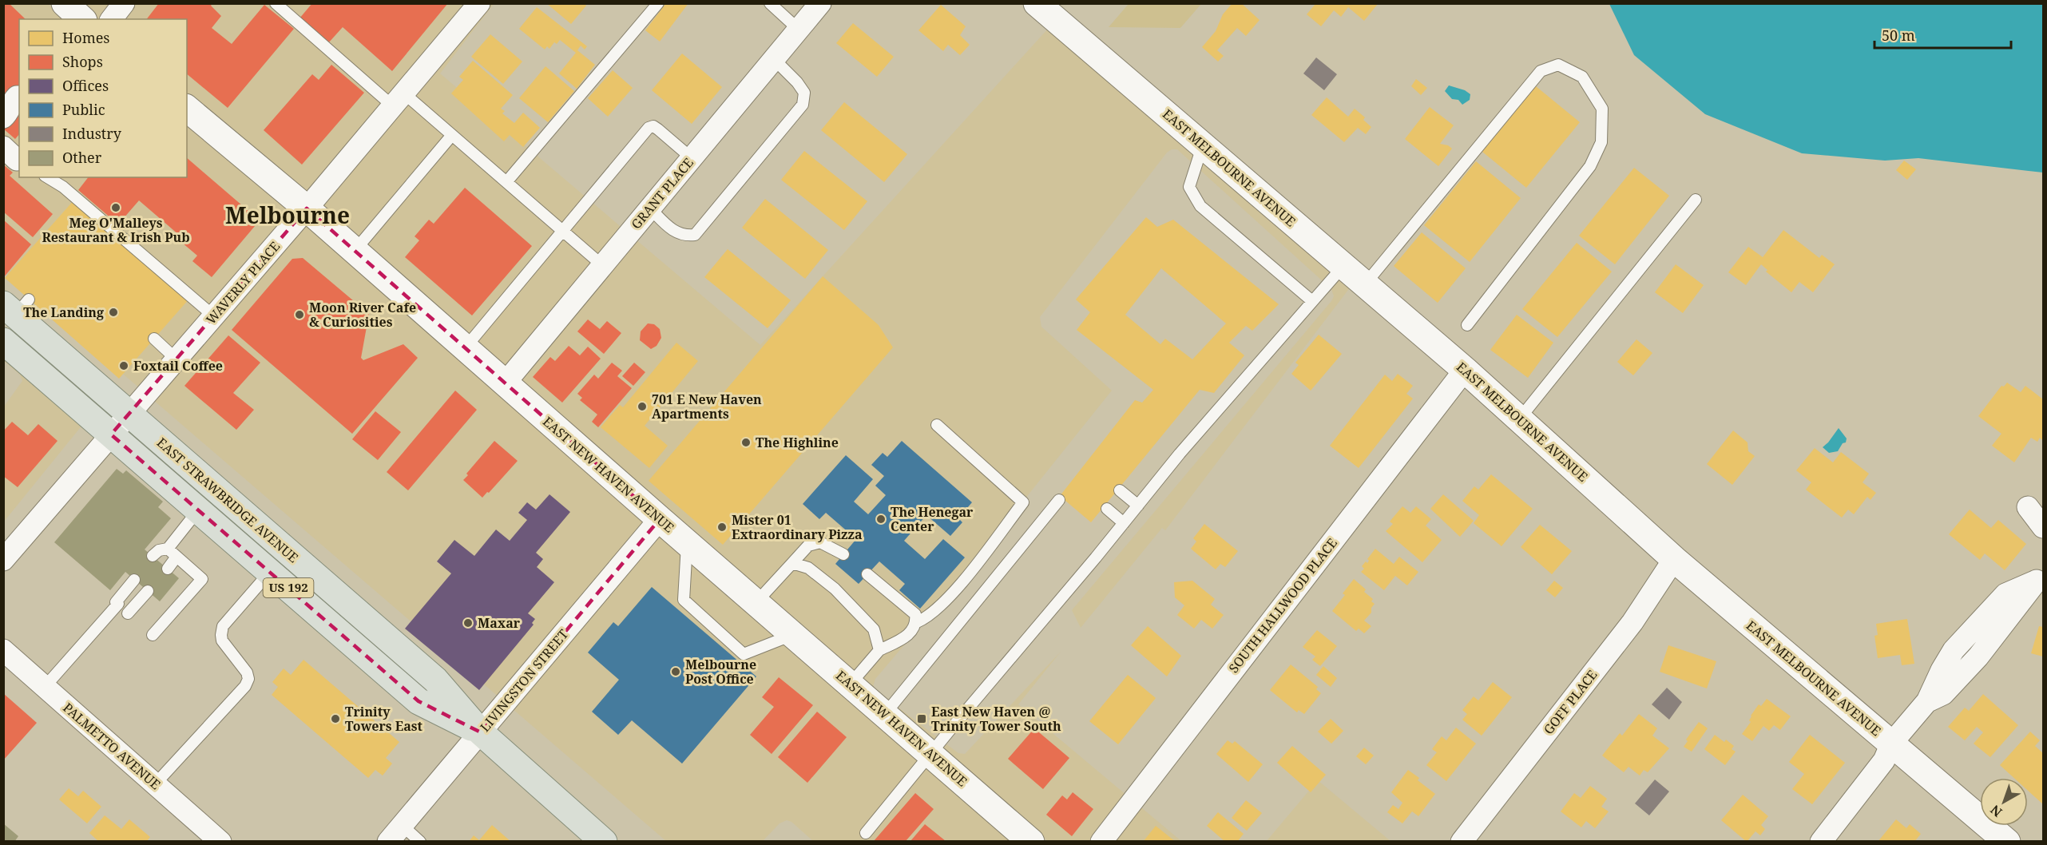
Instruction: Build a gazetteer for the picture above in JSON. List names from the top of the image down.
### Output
{
  "streets": {
    "main road": ["EAST STRAWBRIDGE AVENUE", "US 192"],
    "street": [
      "EAST MELBOURNE AVENUE",
      "GRANT PLACE",
      "WAVERLY PLACE",
      "EAST NEW HAVEN AVENUE",
      "SOUTH HALLWOOD PLACE",
      "LIVINGSTON STREET",
      "GOFF PLACE",
      "PALMETTO AVENUE"
    ]
  },
  "crossings": [
    ["EAST MELBOURNE AVENUE", "SOUTH HALLWOOD PLACE"],
    ["EAST MELBOURNE AVENUE", "GOFF PLACE"],
    ["GRANT PLACE", "EAST NEW HAVEN AVENUE"],
    ["WAVERLY PLACE", "EAST NEW HAVEN AVENUE"],
    ["WAVERLY PLACE", "EAST STRAWBRIDGE AVENUE"],
    ["WAVERLY PLACE", "US 192"],
    ["EAST NEW HAVEN AVENUE", "LIVINGSTON STREET"],
    ["EAST STRAWBRIDGE AVENUE", "US 192"],
    ["EAST STRAWBRIDGE AVENUE", "LIVINGSTON STREET"],
    ["US 192", "LIVINGSTON STREET"]
  ],
  "districts": ["Melbourne"],
  "places": {
    "other": [
      "Meg O'Malleys Restaurant & Irish Pub",
      "The Landing",
      "Moon River Cafe & Curiosities",
      "Foxtail Coffee",
      "701 E New Haven Apartments",
      "The Highline",
      "The Henegar Center",
      "Mister 01 Extraordinary Pizza",
      "Maxar",
      "Melbourne Post Office",
      "Trinity Towers East"
    ],
    "transit": ["East New Haven @ Trinity Tower South"]
  },
  "legend": [
    "Homes",
    "Shops",
    "Offices",
    "Public",
    "Industry",
    "Other"
  ],
  "scale_bar": "50 m",
  "north": "bottom left"
}
